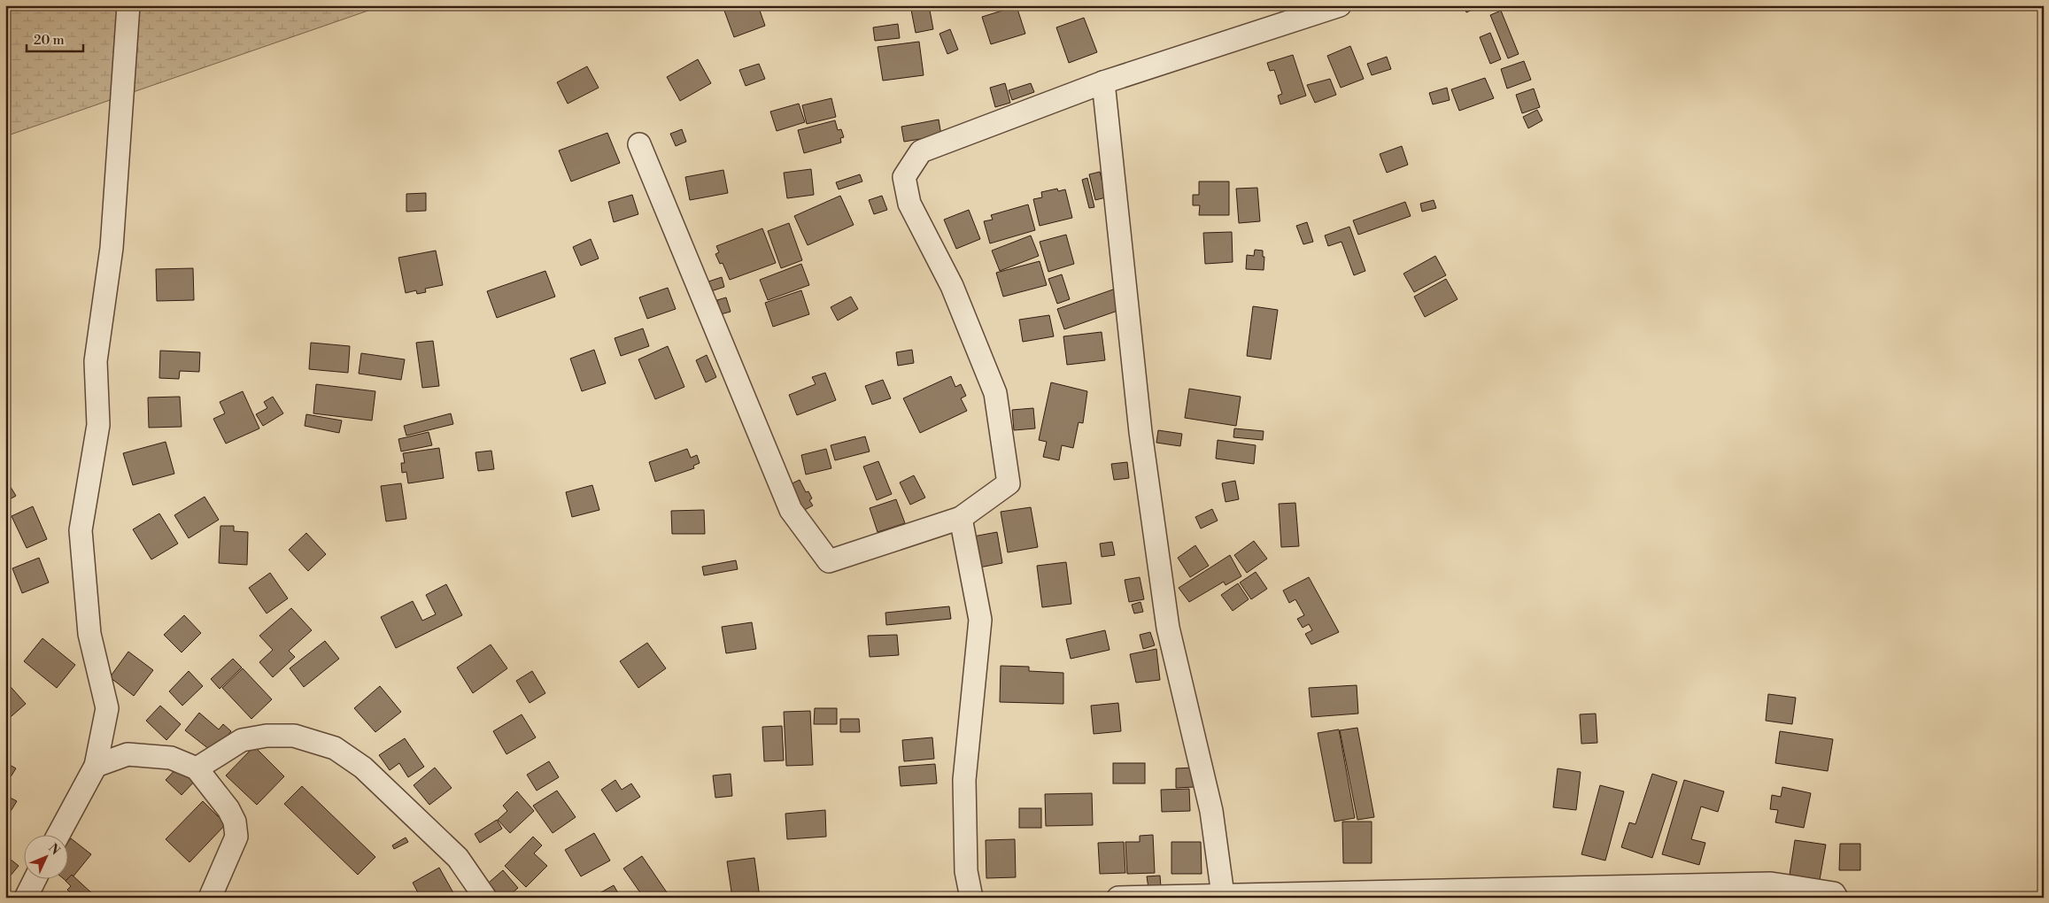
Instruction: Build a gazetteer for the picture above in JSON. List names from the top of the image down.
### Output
{
  "scale_bar": "20 m",
  "north": "top right"
}
